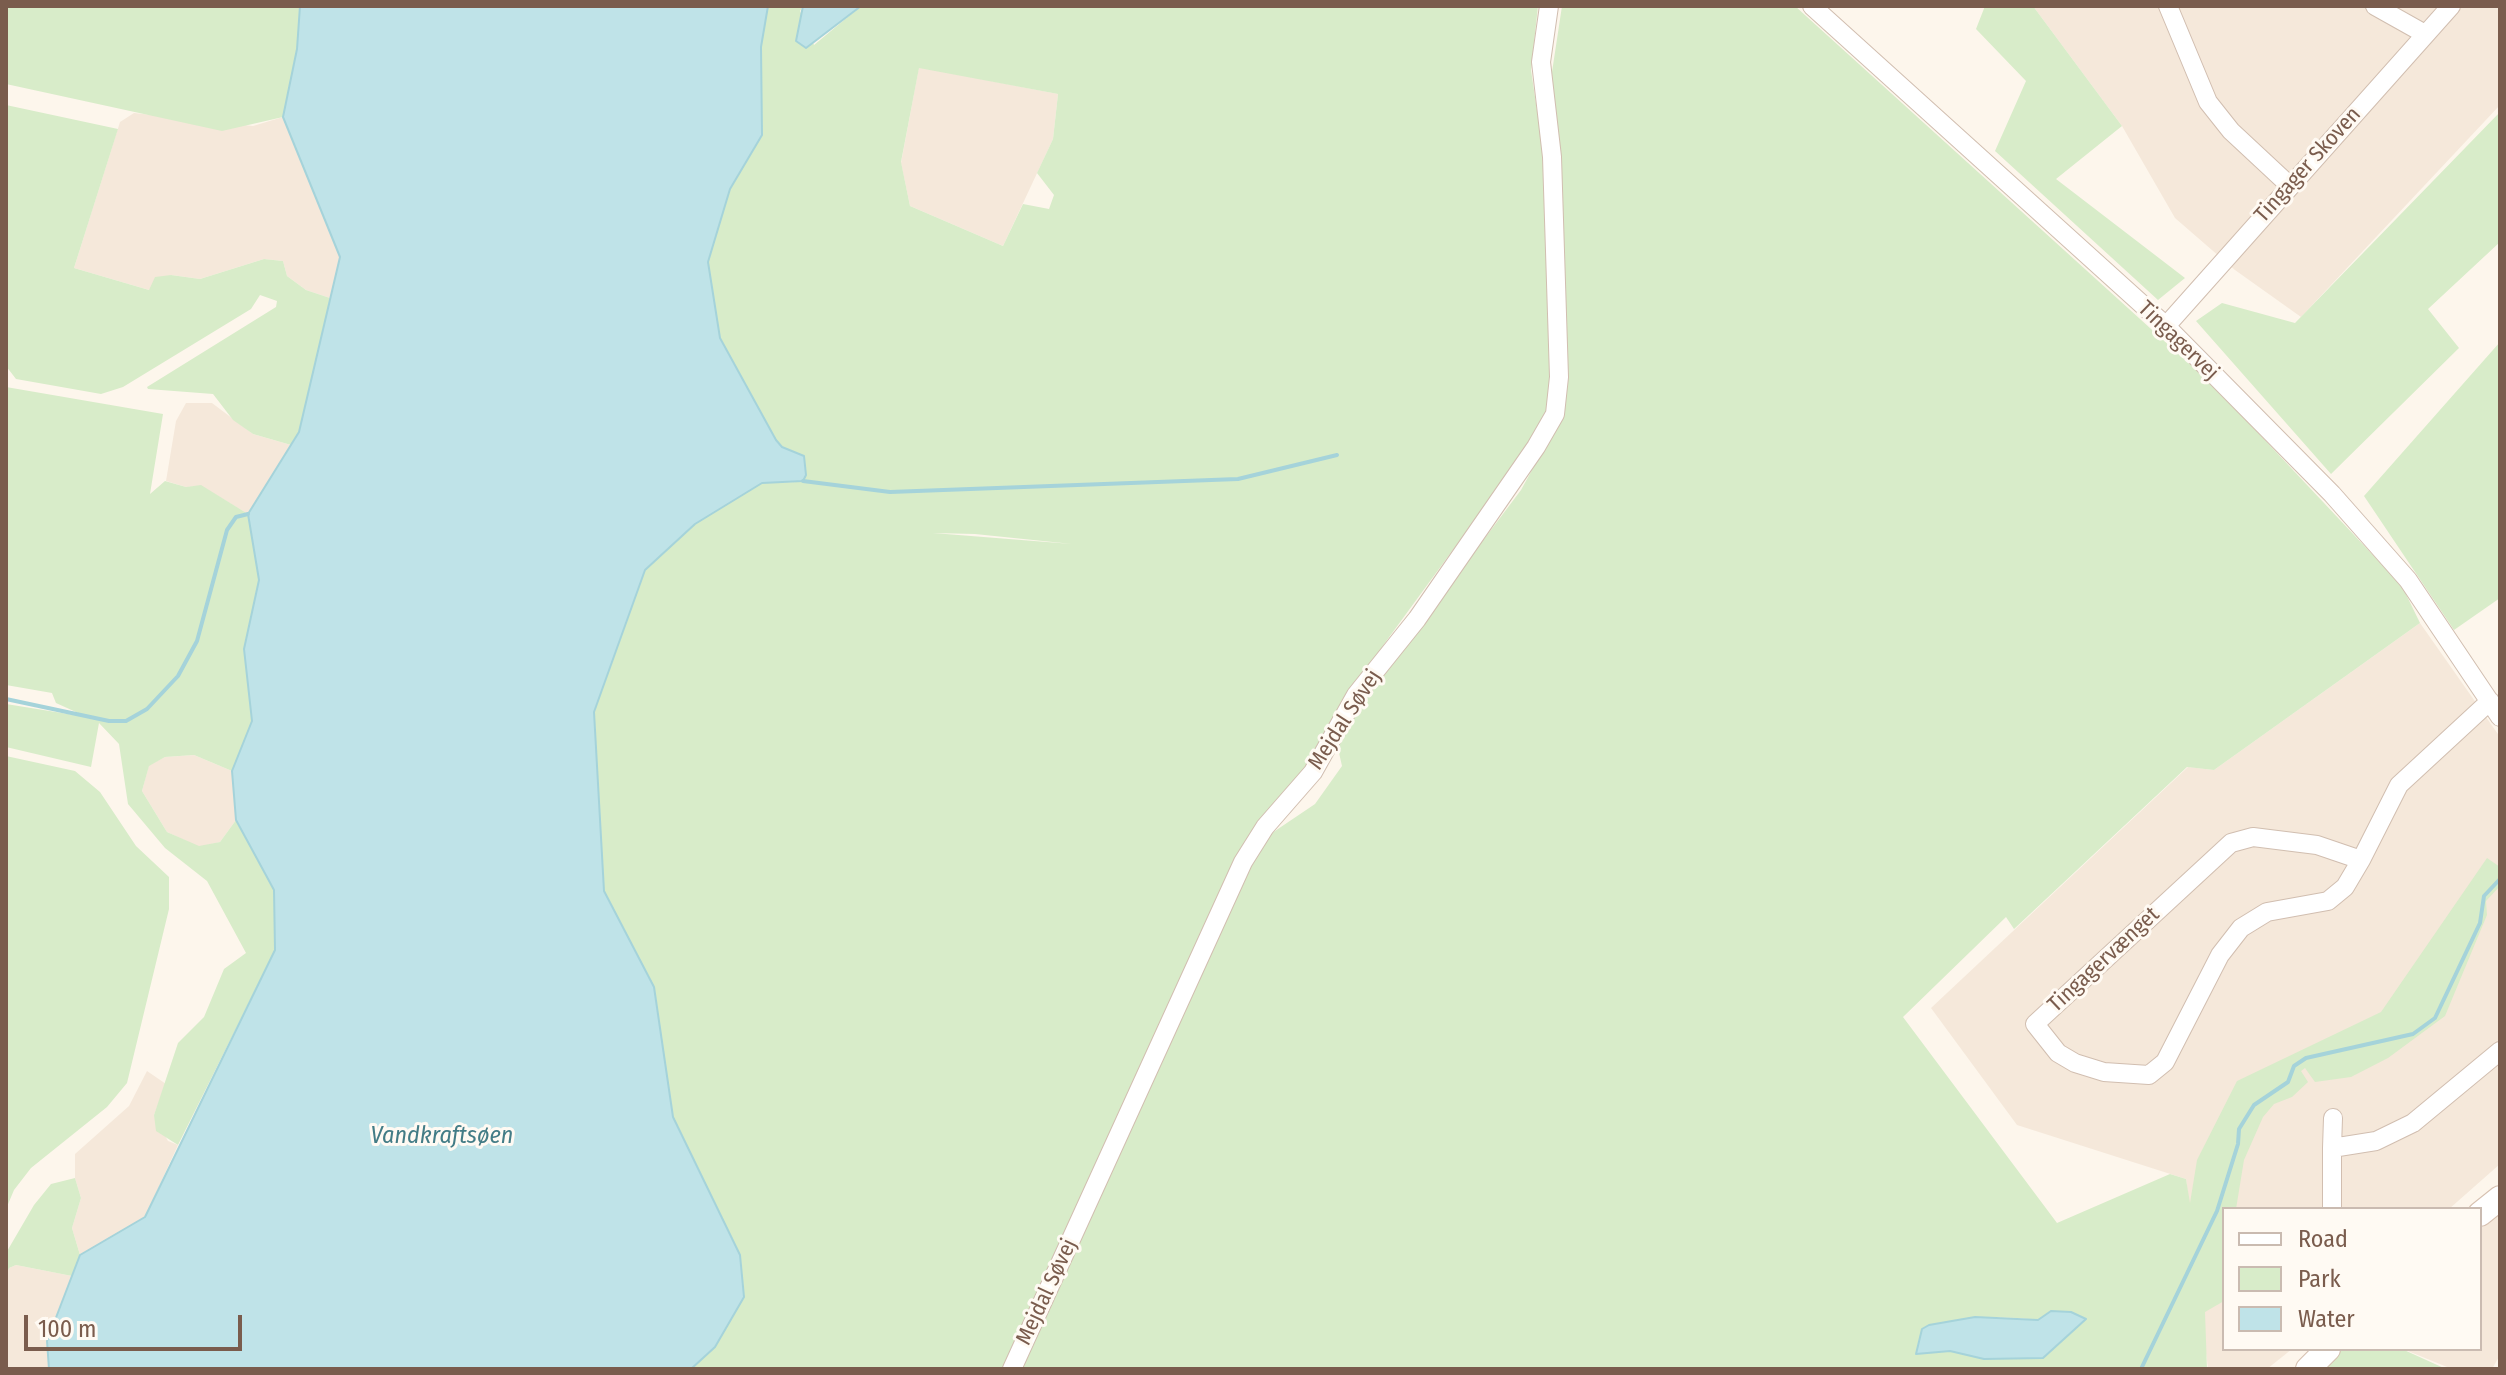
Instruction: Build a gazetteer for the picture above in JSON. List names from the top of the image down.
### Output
{
  "streets": {
    "street": [
      "Tingager Skoven",
      "Tingagervej",
      "Mejdal Søvej",
      "Tingagervænget"
    ]
  },
  "crossings": [
    ["Tingager Skoven", "Tingagervej"],
    ["Tingagervej", "Tingagervænget"]
  ],
  "water": ["Vandkraftsøen"],
  "legend": ["Road", "Park", "Water"],
  "scale_bar": "100 m"
}
